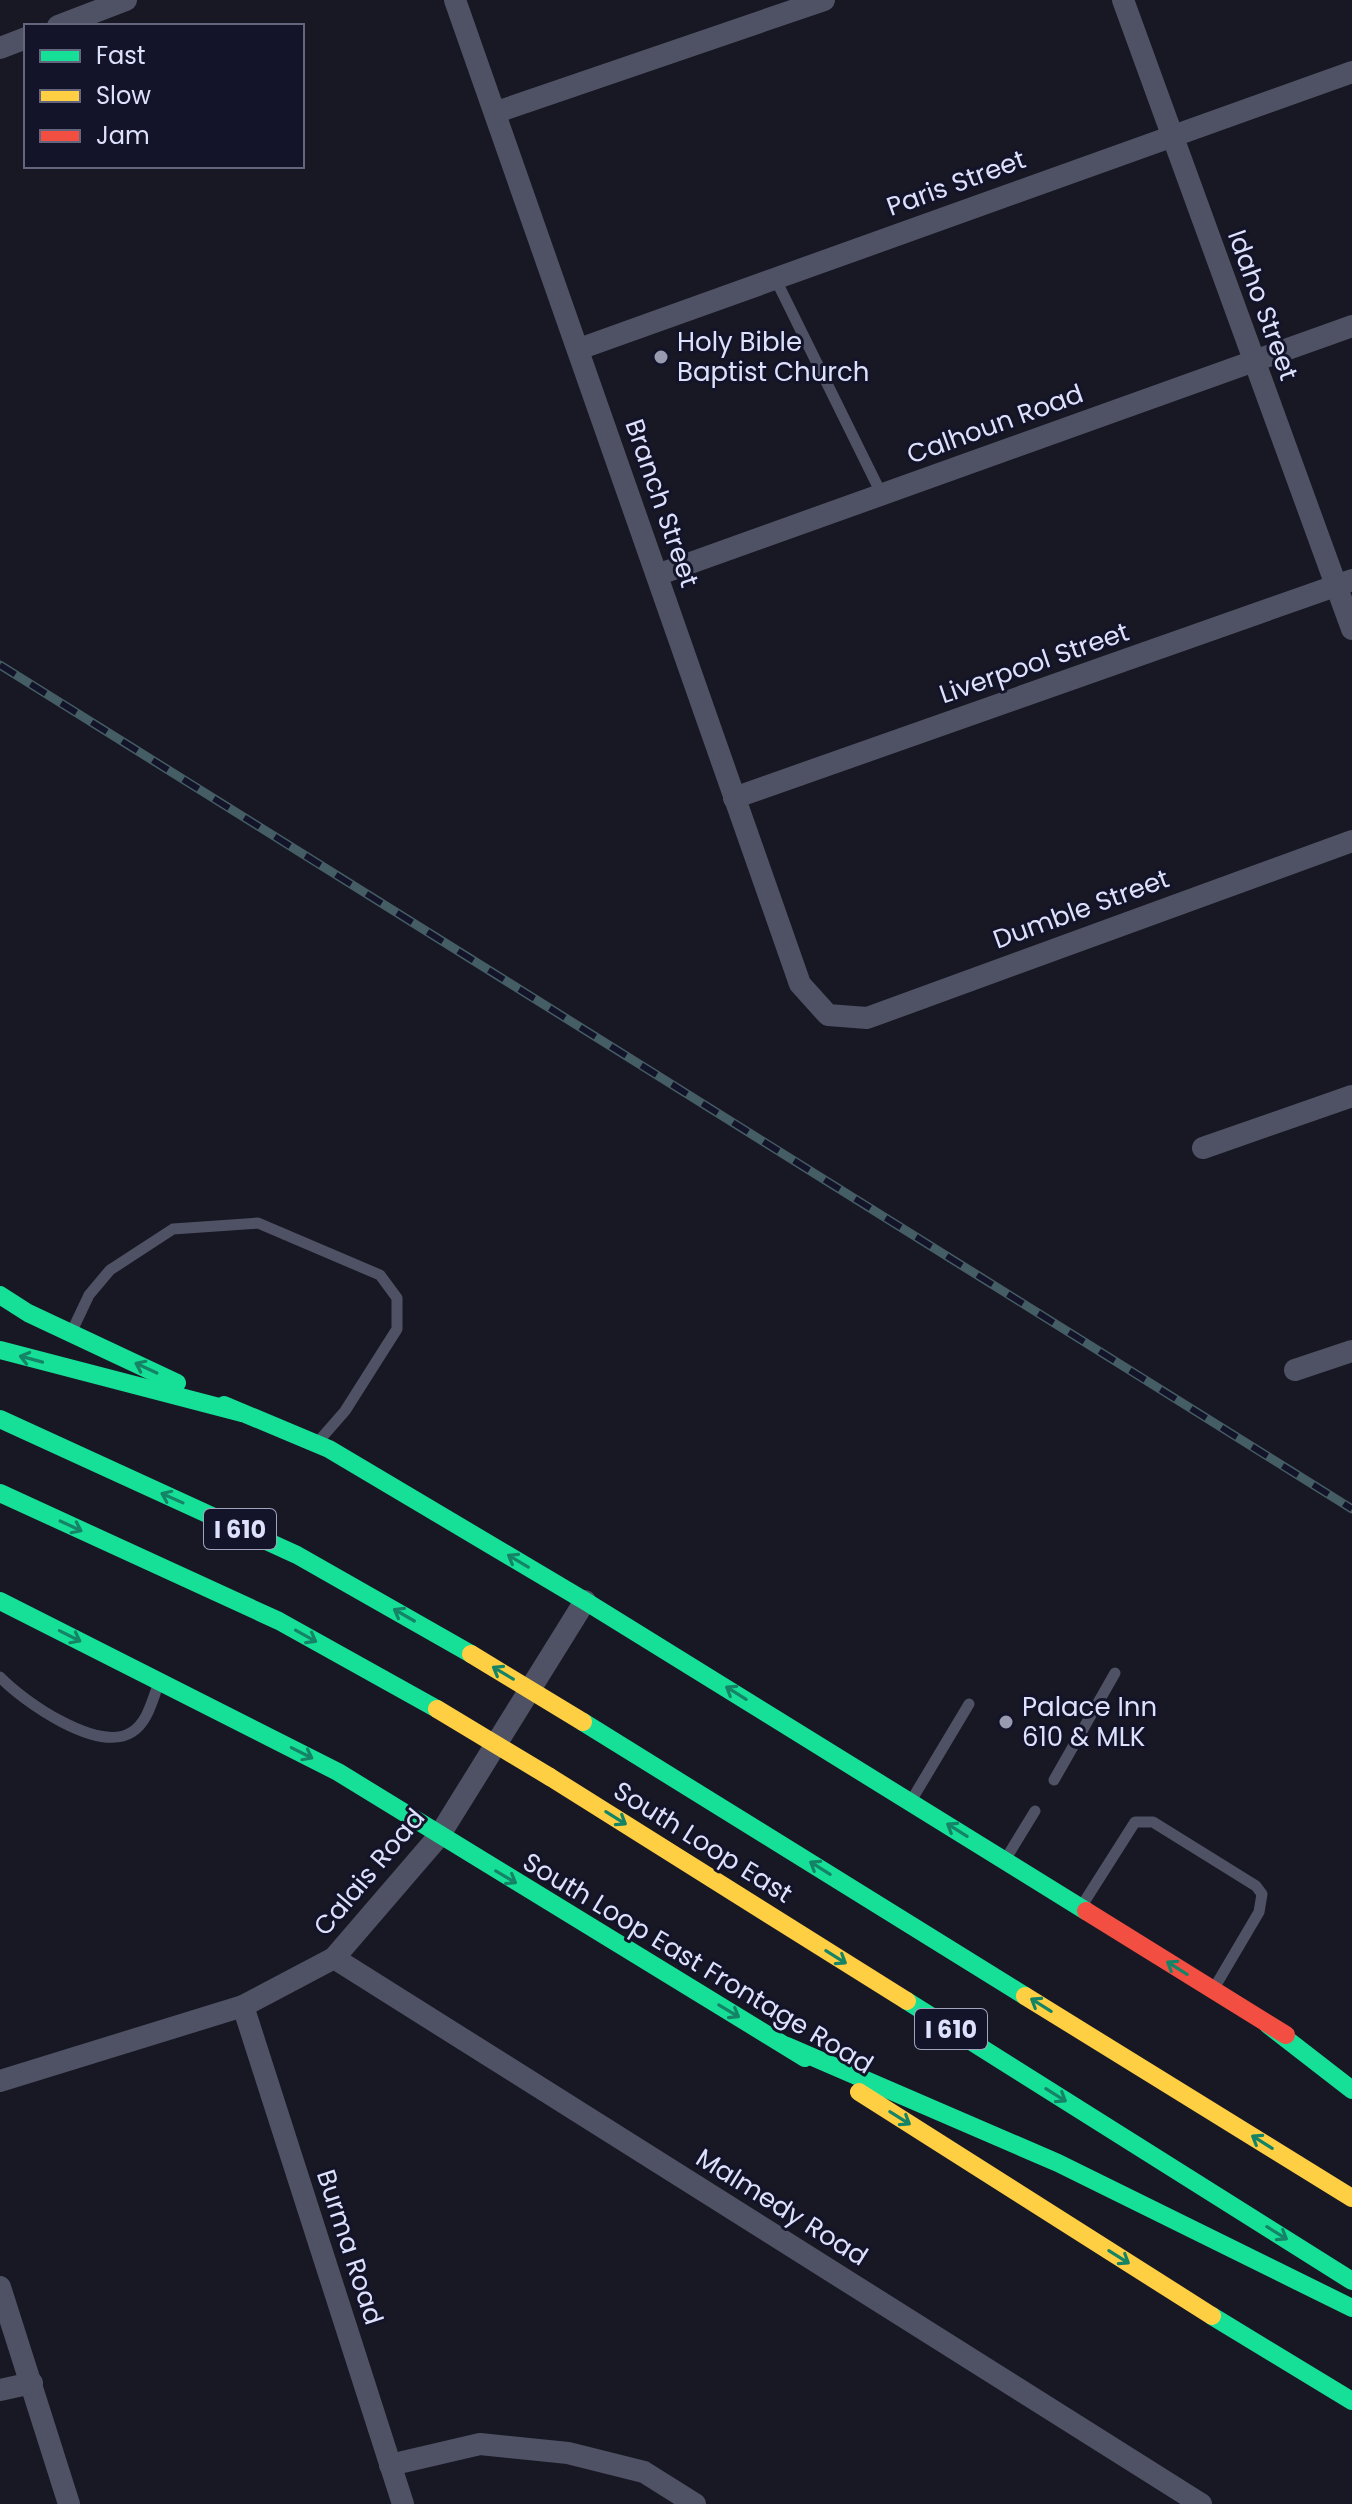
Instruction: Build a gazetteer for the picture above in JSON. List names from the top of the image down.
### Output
{
  "streets": {
    "main road": ["I 610", "South Loop East", "South Loop East Frontage Road"],
    "street": [
      "Paris Street",
      "Idaho Street",
      "Calhoun Road",
      "Branch Street",
      "Liverpool Street",
      "Dumble Street",
      "Calais Road",
      "Malmedy Road",
      "Burma Road"
    ]
  },
  "crossings": [
    ["Paris Street", "Idaho Street"],
    ["Paris Street", "Branch Street"],
    ["Idaho Street", "Calhoun Road"],
    ["Idaho Street", "Liverpool Street"],
    ["Calhoun Road", "Branch Street"],
    ["Branch Street", "Liverpool Street"],
    ["Branch Street", "Dumble Street"],
    ["Calais Road", "South Loop East Frontage Road"],
    ["Calais Road", "Malmedy Road"],
    ["Calais Road", "Burma Road"]
  ],
  "places": ["Holy Bible Baptist Church", "Palace Inn 610 & MLK"],
  "legend": ["Fast", "Slow", "Jam"]
}
